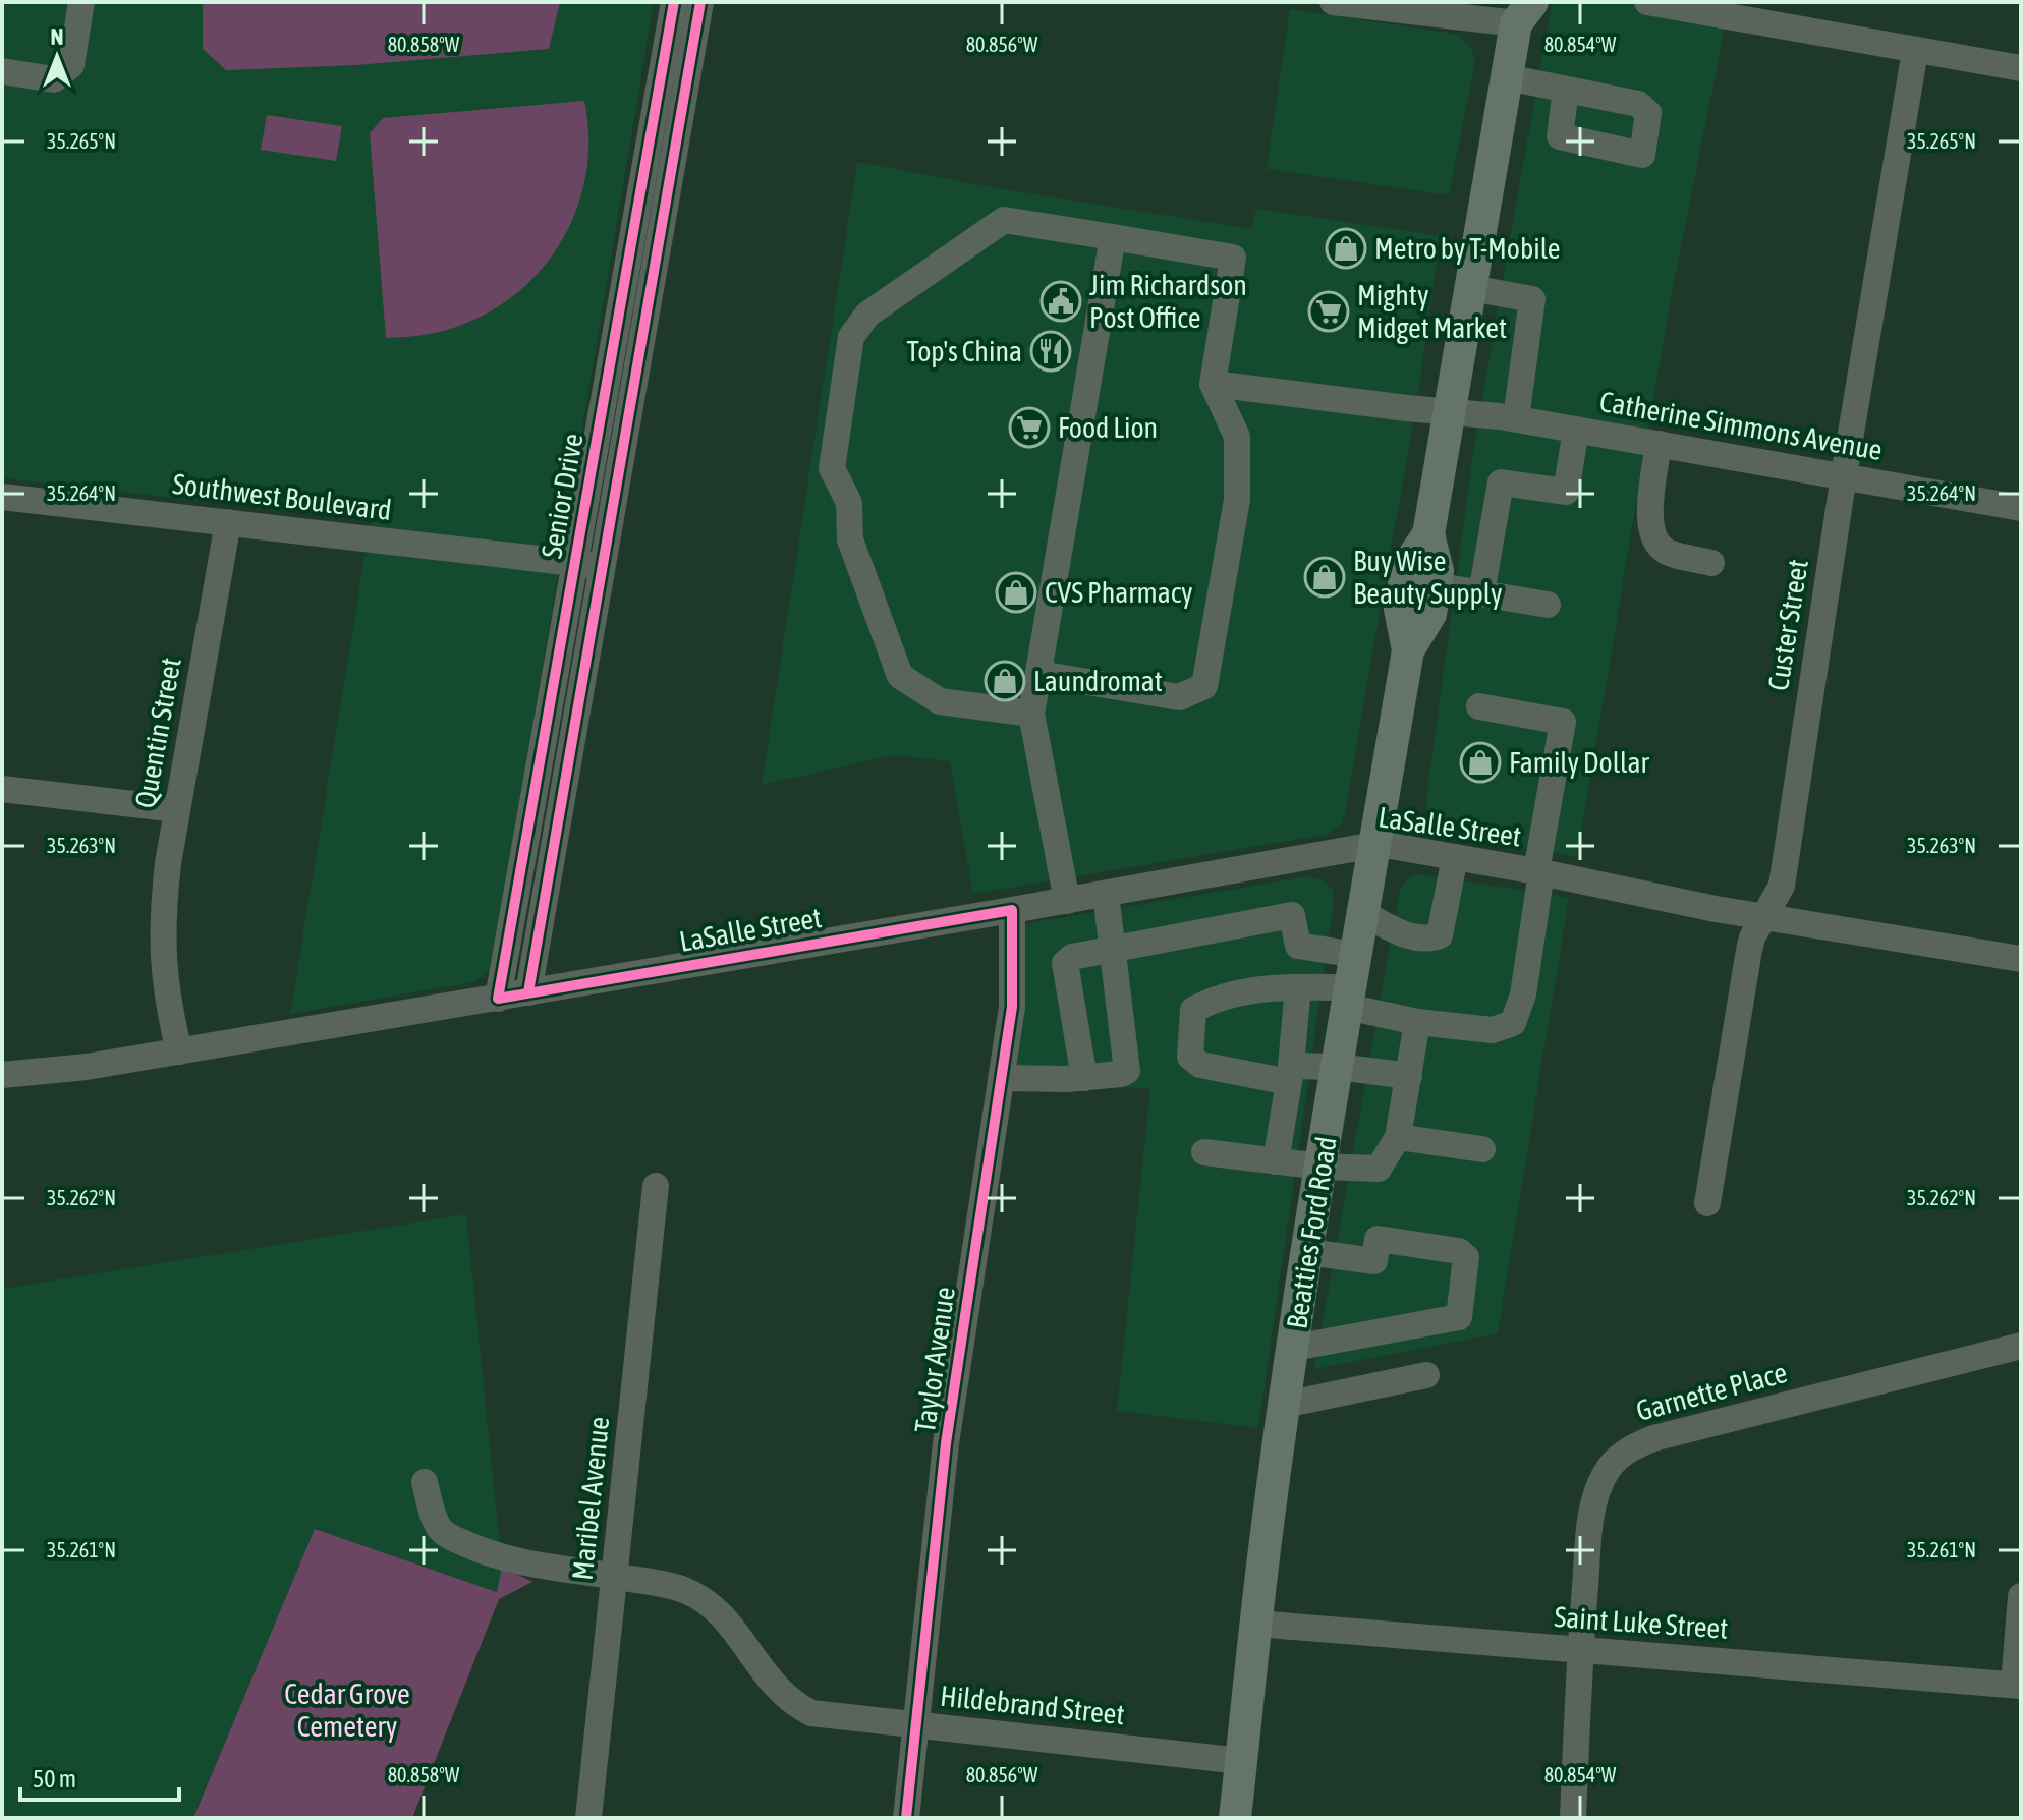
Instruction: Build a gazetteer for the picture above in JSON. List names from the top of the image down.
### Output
{
  "streets": {
    "main road": ["Beatties Ford Road"],
    "street": [
      "Catherine Simmons Avenue",
      "Senior Drive",
      "Southwest Boulevard",
      "Custer Street",
      "Quentin Street",
      "LaSalle Street",
      "Taylor Avenue",
      "Garnette Place",
      "Maribel Avenue",
      "Saint Luke Street",
      "Hildebrand Street"
    ]
  },
  "crossings": [
    ["Catherine Simmons Avenue", "Custer Street"],
    ["Catherine Simmons Avenue", "Beatties Ford Road"],
    ["Senior Drive", "Southwest Boulevard"],
    ["Senior Drive", "LaSalle Street"],
    ["Southwest Boulevard", "Quentin Street"],
    ["Custer Street", "LaSalle Street"],
    ["Quentin Street", "LaSalle Street"],
    ["LaSalle Street", "Beatties Ford Road"],
    ["LaSalle Street", "Taylor Avenue"],
    ["Beatties Ford Road", "Saint Luke Street"],
    ["Beatties Ford Road", "Hildebrand Street"],
    ["Taylor Avenue", "Hildebrand Street"],
    ["Garnette Place", "Saint Luke Street"],
    ["Maribel Avenue", "Hildebrand Street"]
  ],
  "parks": ["Cedar Grove Cemetery"],
  "places": {
    "shop": [
      "Metro by T-Mobile",
      "Buy Wise Beauty Supply",
      "CVS Pharmacy",
      "Laundromat",
      "Family Dollar"
    ],
    "public building": ["Jim Richardson Post Office"],
    "supermarket": ["Mighty Midget Market", "Food Lion"],
    "restaurant": ["Top's China"]
  },
  "scale_bar": "50 m",
  "north": "top",
  "coordinates": [
    "80.858°W",
    "80.856°W",
    "80.854°W",
    "35.265°N",
    "35.264°N",
    "35.263°N",
    "35.262°N",
    "35.261°N"
  ]
}
